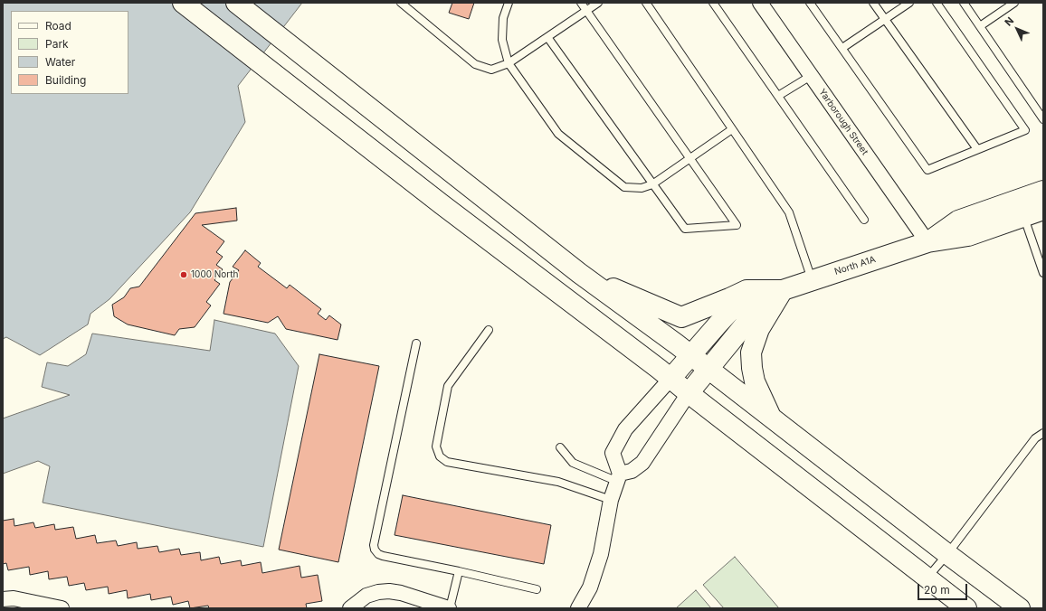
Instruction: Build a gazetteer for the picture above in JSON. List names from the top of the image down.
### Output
{
  "streets": {
    "main road": ["North A1A"],
    "street": ["Yarborough Street"]
  },
  "crossings": [
    ["Yarborough Street", "North A1A"]
  ],
  "places": ["1000 North"],
  "legend": [
    "Road",
    "Park",
    "Water",
    "Building"
  ],
  "scale_bar": "20 m",
  "north": "top left"
}
